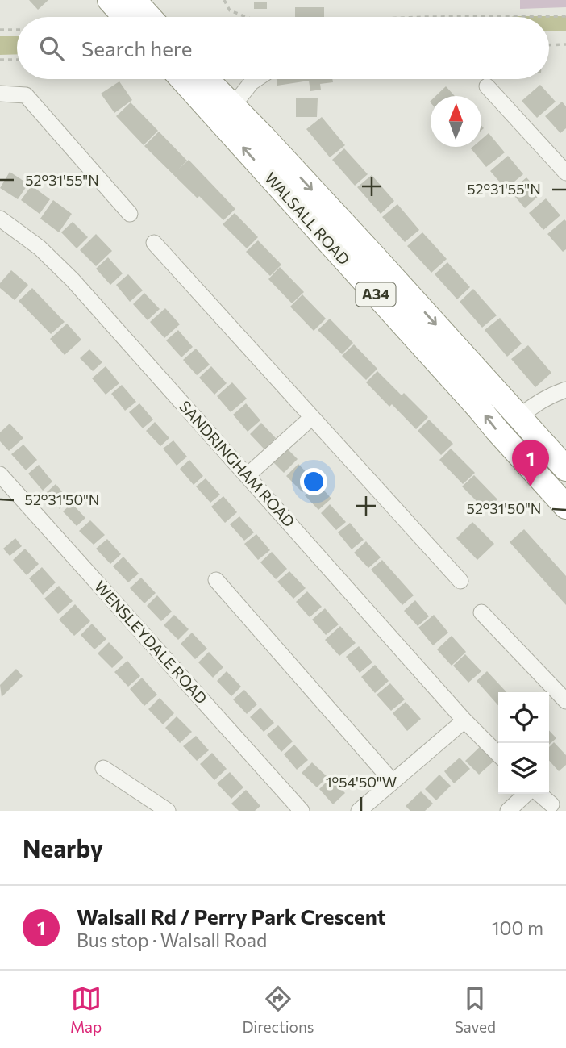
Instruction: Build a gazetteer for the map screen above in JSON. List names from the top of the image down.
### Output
{
  "streets": {
    "highway": ["WALSALL ROAD", "A34"],
    "street": ["SANDRINGHAM ROAD", "WENSLEYDALE ROAD"]
  },
  "north": "top",
  "page": {
    "search": "Search here",
    "pins": "1",
    "heading": "Nearby",
    "list": [
      {
        "mark": "1",
        "name": "Walsall Rd / Perry Park Crescent",
        "note": "Bus stop · Walsall Road",
        "value": "100 m"
      }
    ],
    "nav": ["Map", "Directions", "Saved"]
  },
  "coordinates": ["52°31'55\"N", "52°31'50\"N", "1°54'50\"W"]
}
